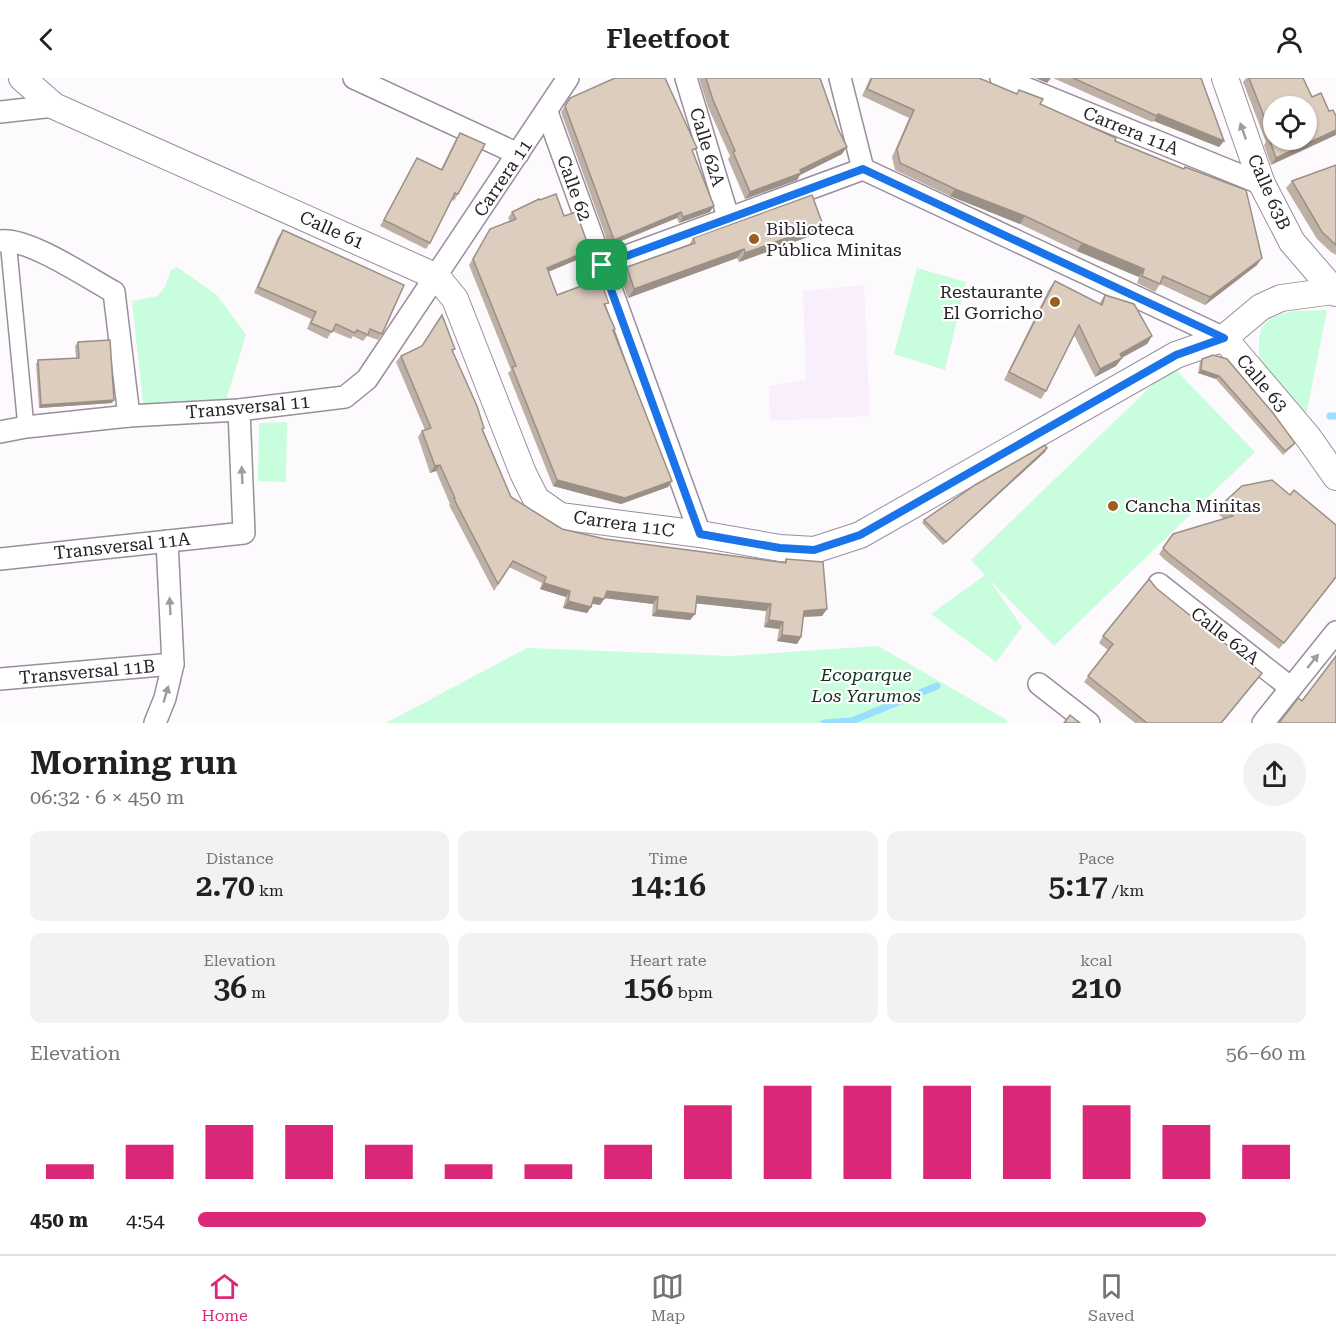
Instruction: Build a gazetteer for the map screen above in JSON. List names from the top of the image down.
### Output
{
  "streets": {
    "street": [
      "Carrera 11A",
      "Calle 62A",
      "Carrera 11",
      "Calle 62",
      "Calle 63B",
      "Calle 61",
      "Calle 63",
      "Transversal 11",
      "Carrera 11C",
      "Transversal 11A",
      "Transversal 11B"
    ]
  },
  "crossings": [
    ["Carrera 11A", "Calle 63B"],
    ["Carrera 11", "Calle 62"],
    ["Carrera 11", "Calle 61"],
    ["Carrera 11", "Transversal 11"],
    ["Calle 62", "Carrera 11C"],
    ["Calle 63B", "Carrera 11C"],
    ["Calle 61", "Transversal 11"],
    ["Calle 61", "Carrera 11C"],
    ["Calle 63", "Carrera 11C"],
    ["Transversal 11", "Transversal 11A"]
  ],
  "one_way": ["Calle 63B"],
  "parks": ["Ecoparque Los Yarumos"],
  "places": ["Biblioteca Pública Minitas", "Restaurante El Gorricho", "Cancha Minitas"],
  "page": {
    "header": "Fleetfoot",
    "heading": ["Morning run", "06:32 · 6 × 450 m"],
    "stats": [
      ["Distance", "2.70 km"],
      ["Time", "14:16"],
      ["Pace", "5:17 /km"],
      ["Elevation", "36 m"],
      ["Heart rate", "156 bpm"],
      ["kcal", "210"]
    ],
    "chart": ["Elevation", "56–60 m"],
    "list": [
      {
        "name": "450 m",
        "note": "4:54"
      }
    ],
    "tabs": ["Home", "Map", "Saved"]
  }
}
